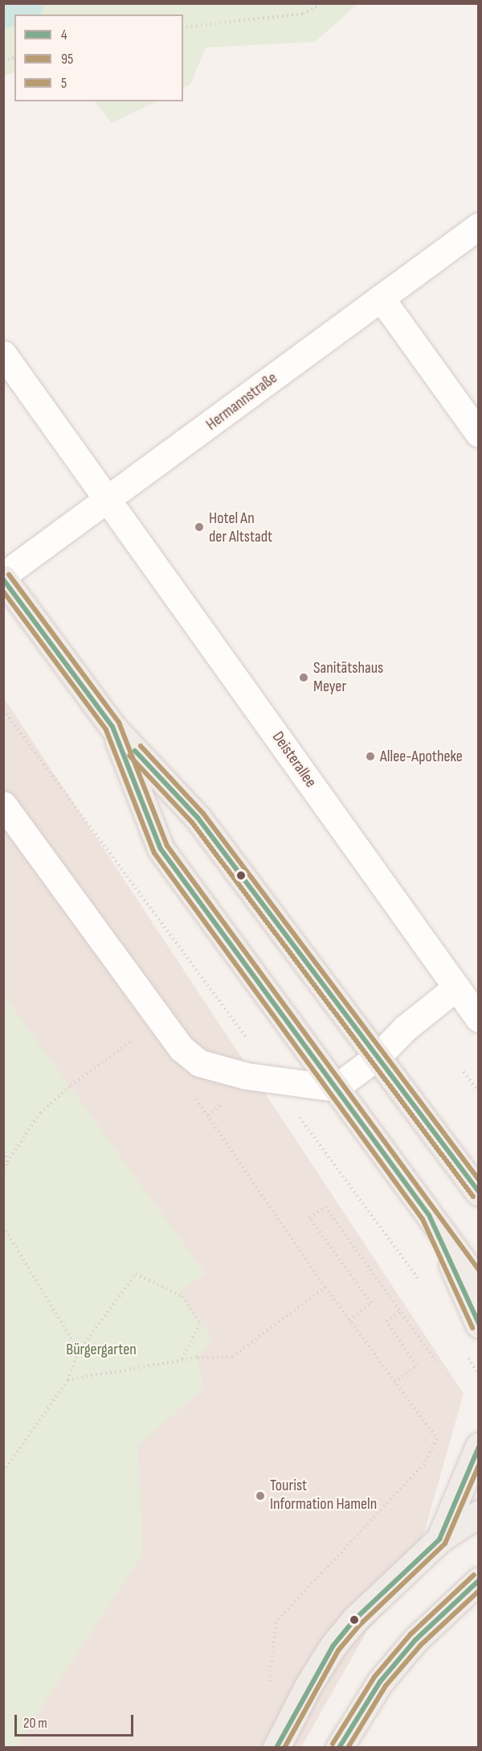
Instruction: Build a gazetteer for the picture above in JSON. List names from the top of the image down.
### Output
{
  "streets": {
    "street": ["Hermannstraße", "Deisterallee"]
  },
  "crossings": [
    ["Hermannstraße", "Deisterallee"]
  ],
  "parks": ["Bürgergarten"],
  "places": [
    "Hotel An der Altstadt",
    "Sanitätshaus Meyer",
    "Allee-Apotheke",
    "Tourist Information Hameln"
  ],
  "lines": ["transit line 5", "transit line 4", "transit line 95"],
  "legend": ["4", "95", "5"],
  "scale_bar": "20 m"
}
